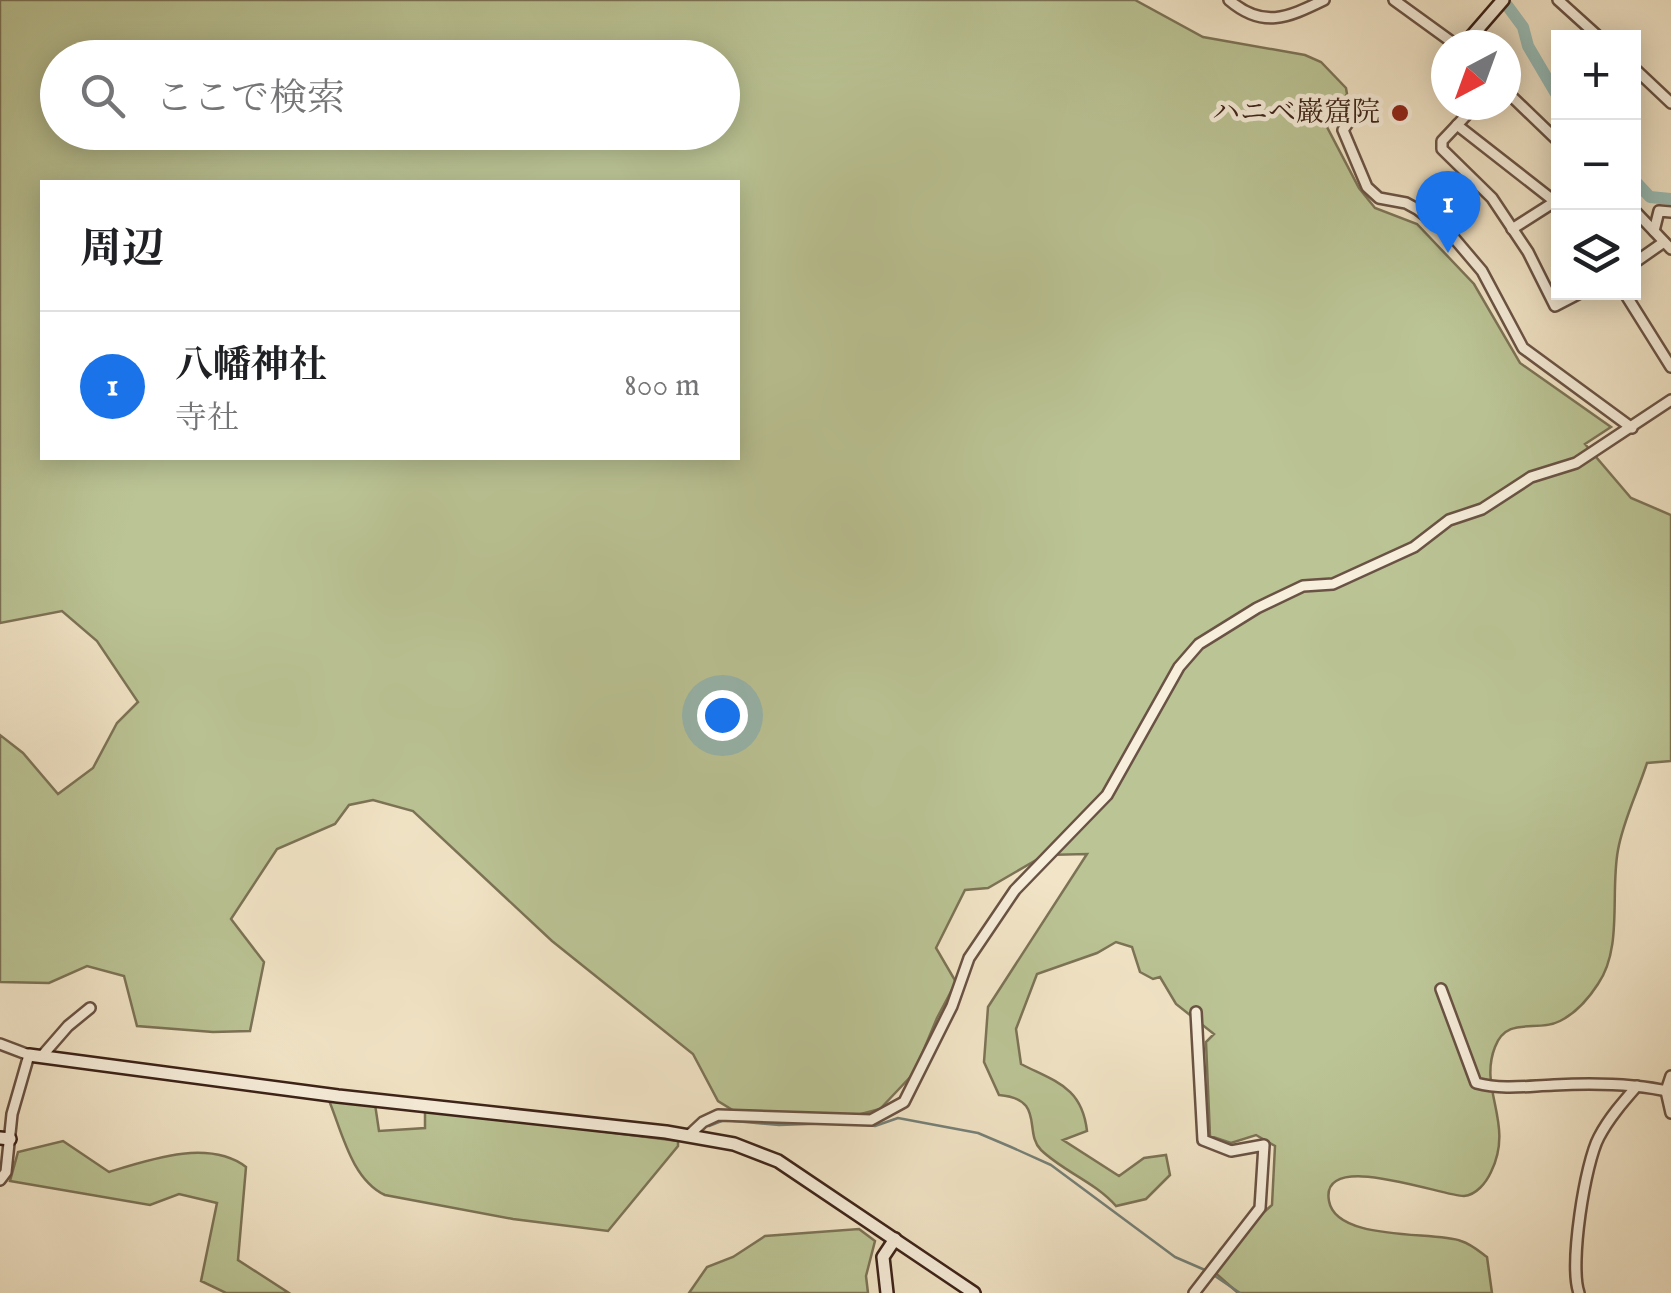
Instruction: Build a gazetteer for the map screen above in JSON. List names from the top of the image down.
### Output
{
  "places": ["ハニベ巌窟院"],
  "north": "bottom left",
  "page": {
    "map_buttons": ["+", "−"],
    "search": "ここで検索",
    "pins": "1",
    "heading": "周辺",
    "list": [
      {
        "mark": "1",
        "name": "八幡神社",
        "note": "寺社",
        "value": "800 m"
      }
    ]
  }
}
